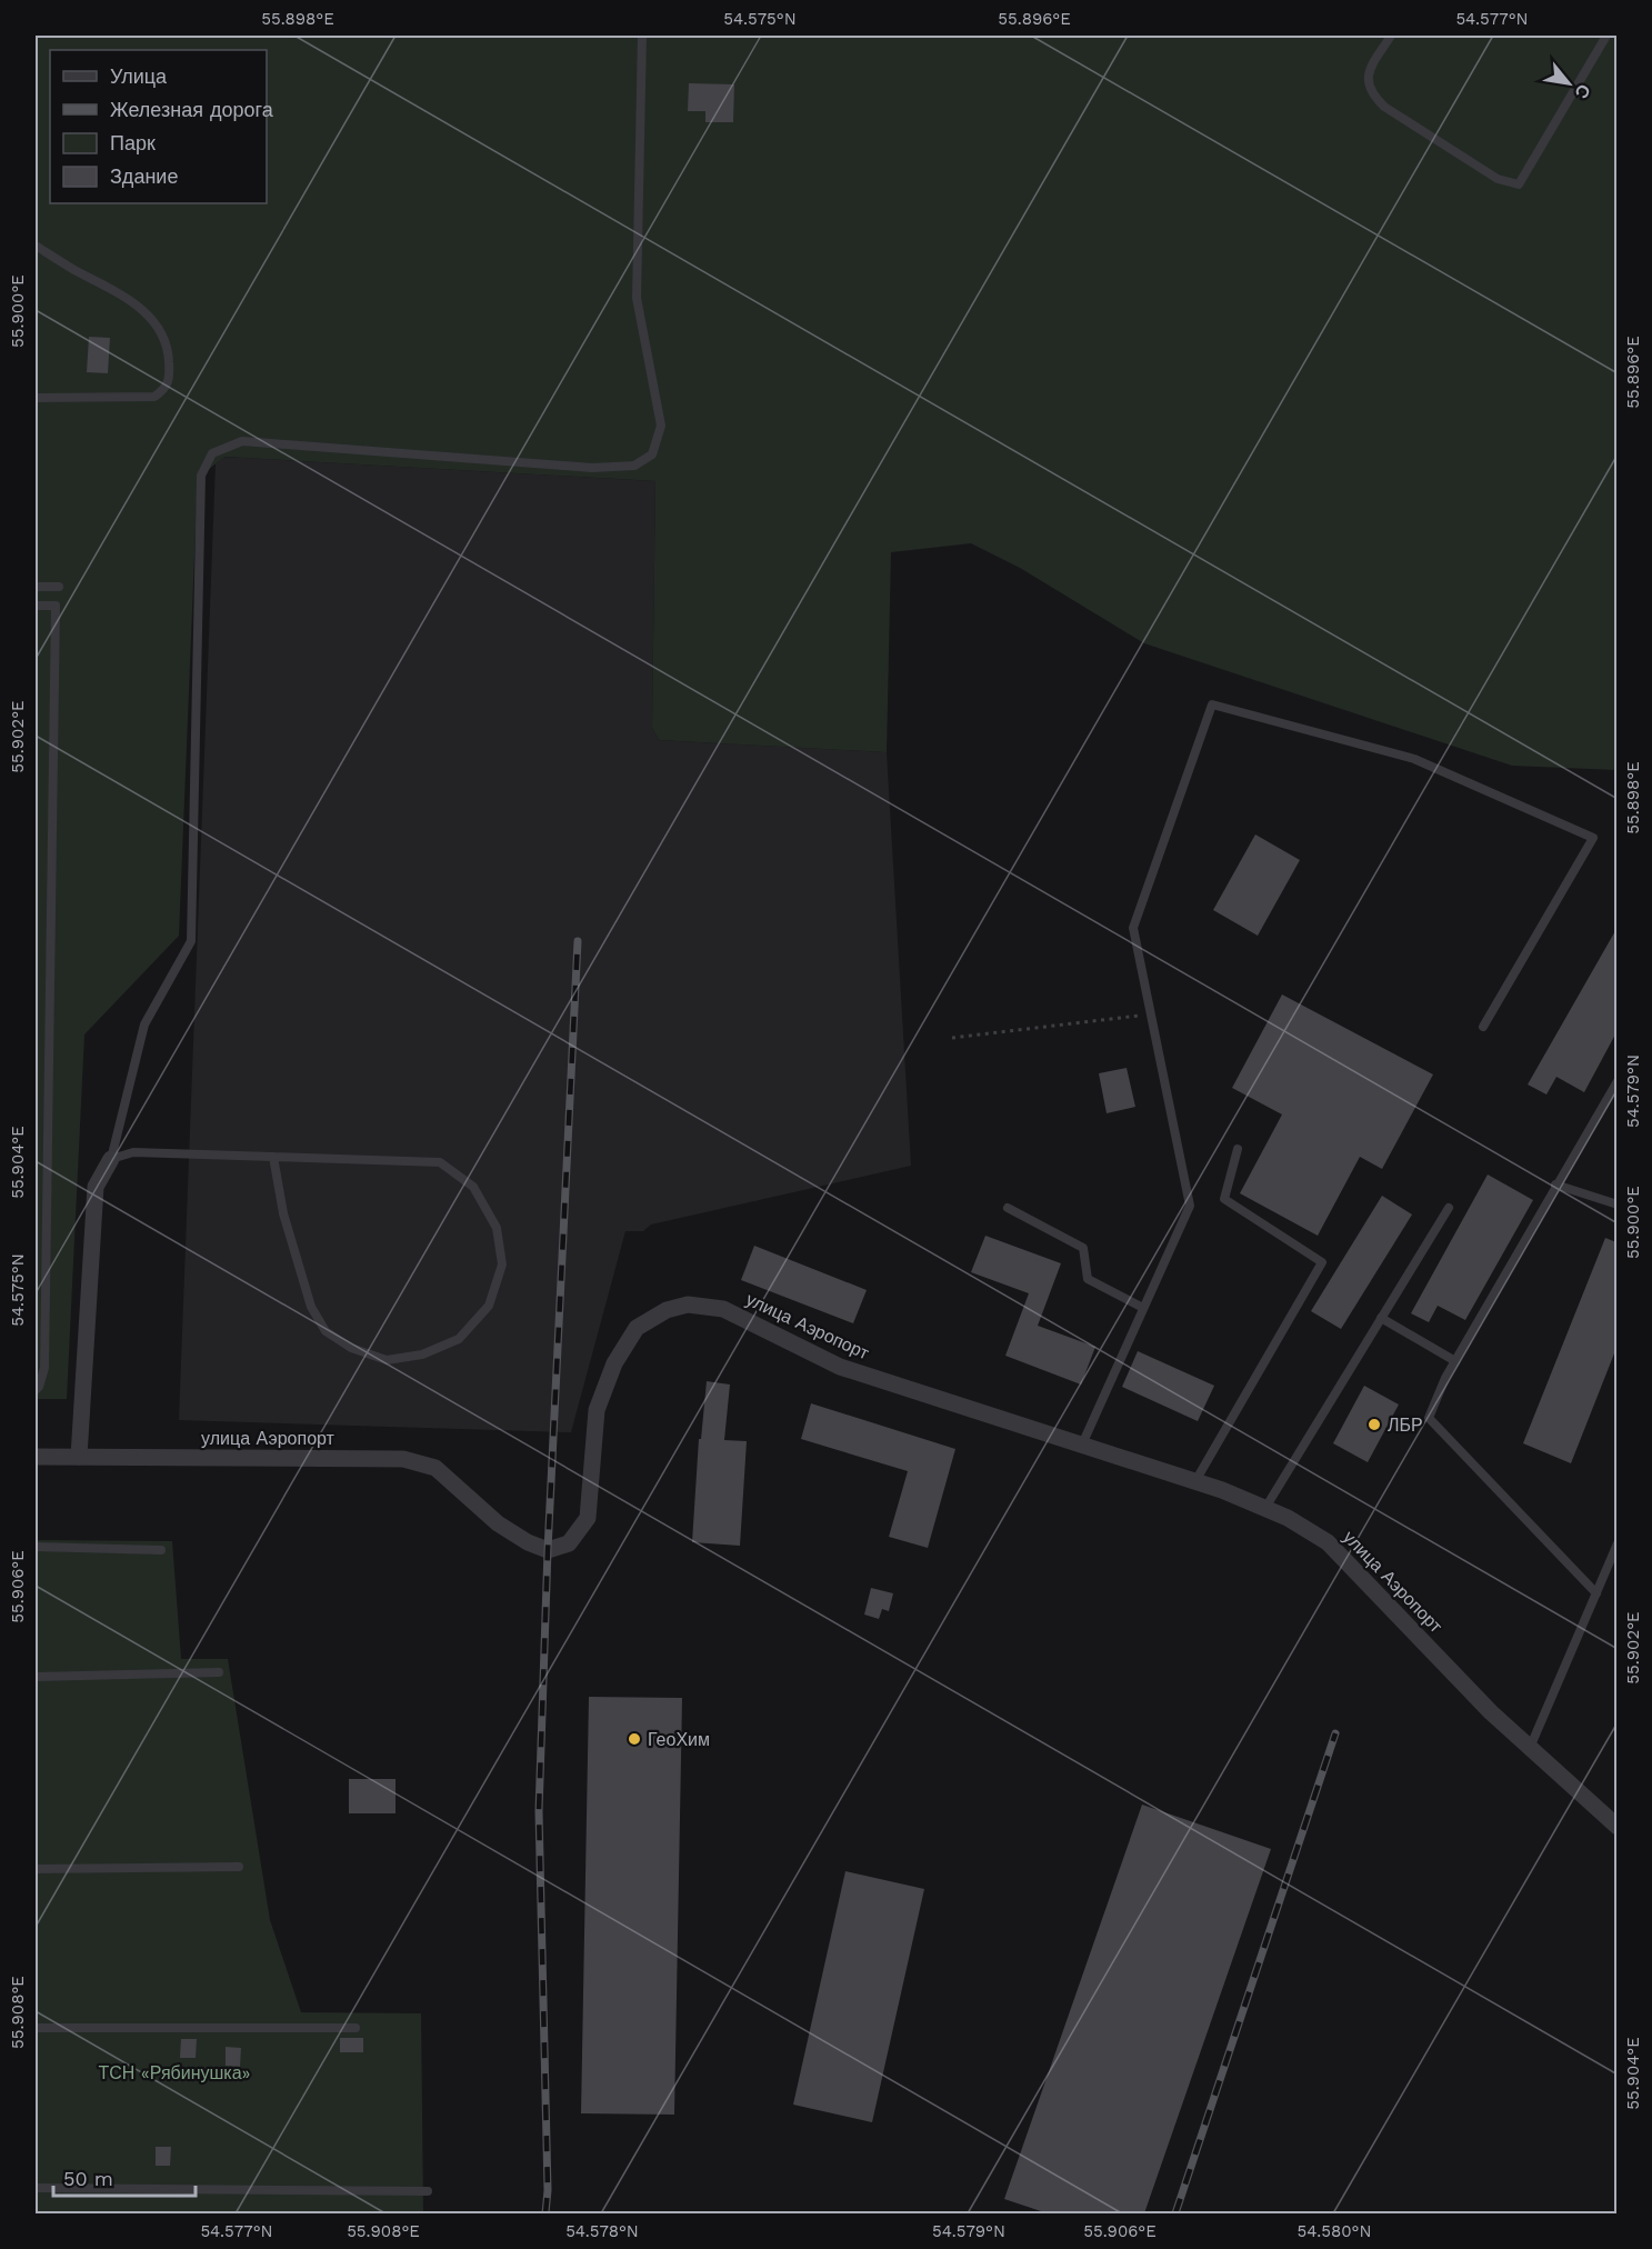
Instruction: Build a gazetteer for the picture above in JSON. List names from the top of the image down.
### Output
{
  "streets": {
    "street": ["улица Аэропорт"]
  },
  "parks": ["ТСН «Рябинушка»"],
  "places": ["ЛБР", "ГеоХим"],
  "legend": [
    "Улица",
    "Железная дорога",
    "Парк",
    "Здание"
  ],
  "scale_bar": "50 m",
  "north": "bottom right",
  "coordinates": [
    "55.898°E",
    "54.575°N",
    "55.896°E",
    "54.577°N",
    "55.900°E",
    "55.902°E",
    "54.579°N",
    "55.904°E",
    "55.906°E",
    "55.908°E",
    "54.578°N",
    "54.580°N"
  ]
}
